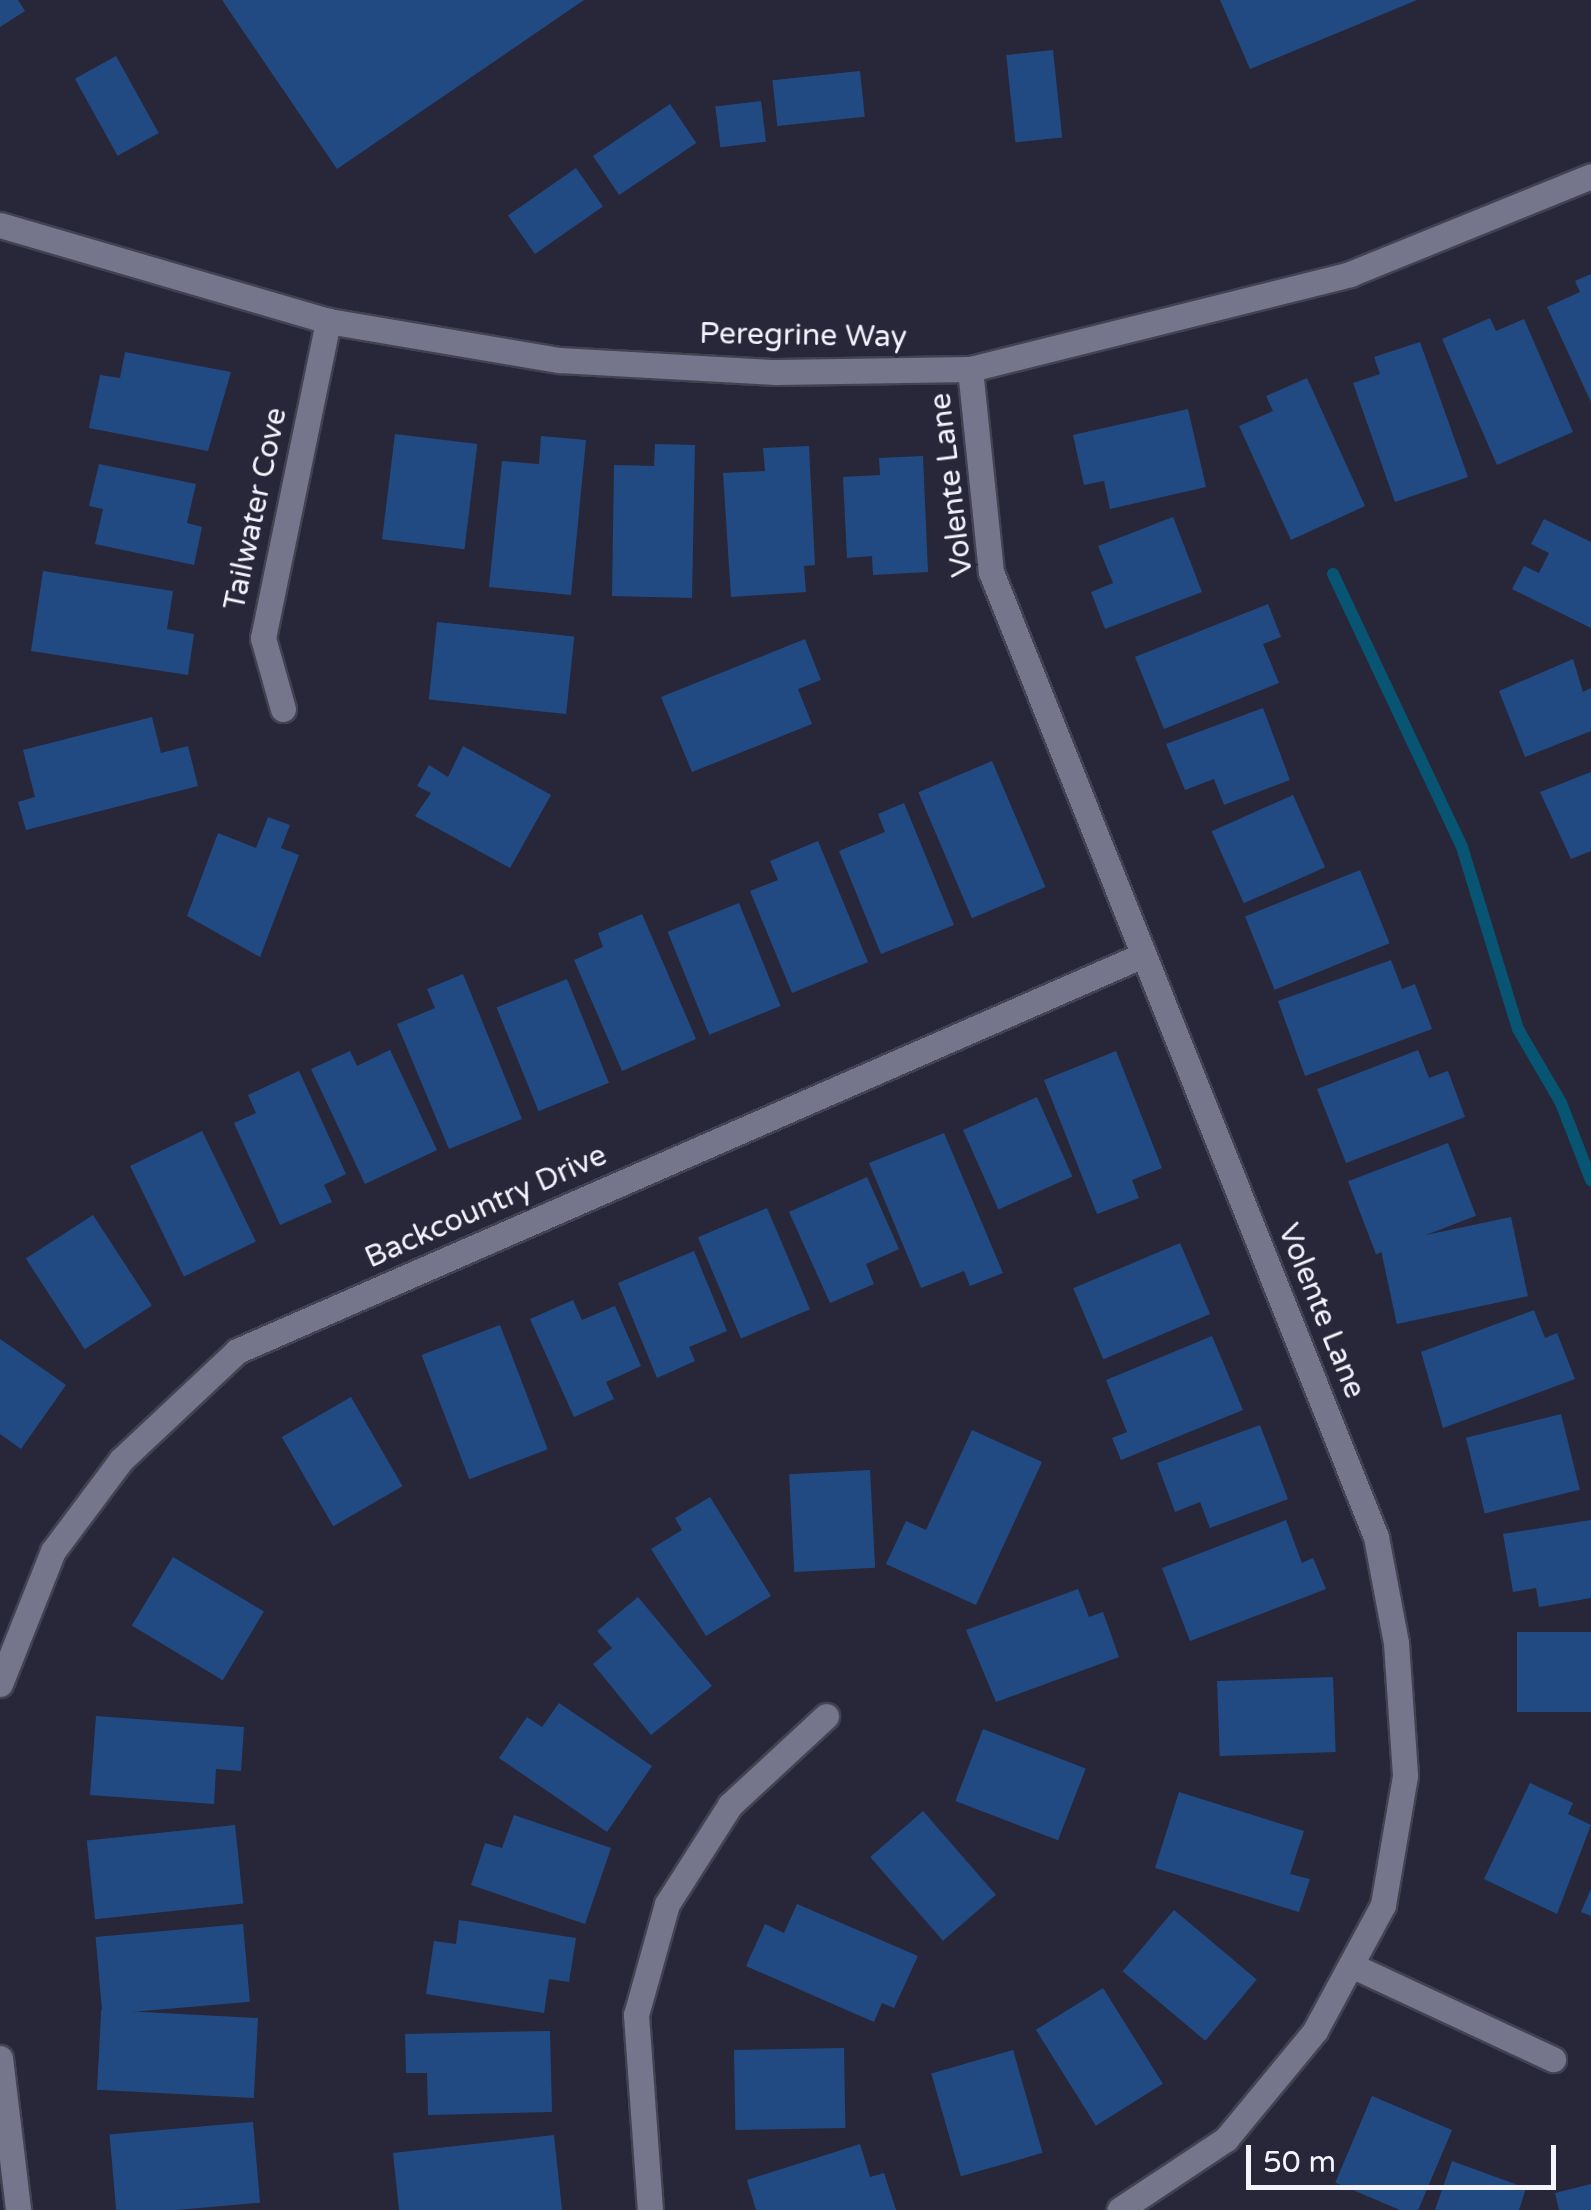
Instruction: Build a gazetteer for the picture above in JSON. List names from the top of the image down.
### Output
{
  "streets": {
    "street": [
      "Peregrine Way",
      "Volente Lane",
      "Tailwater Cove",
      "Backcountry Drive"
    ]
  },
  "crossings": [
    ["Peregrine Way", "Volente Lane"],
    ["Peregrine Way", "Tailwater Cove"],
    ["Volente Lane", "Backcountry Drive"]
  ],
  "scale_bar": "50 m"
}
